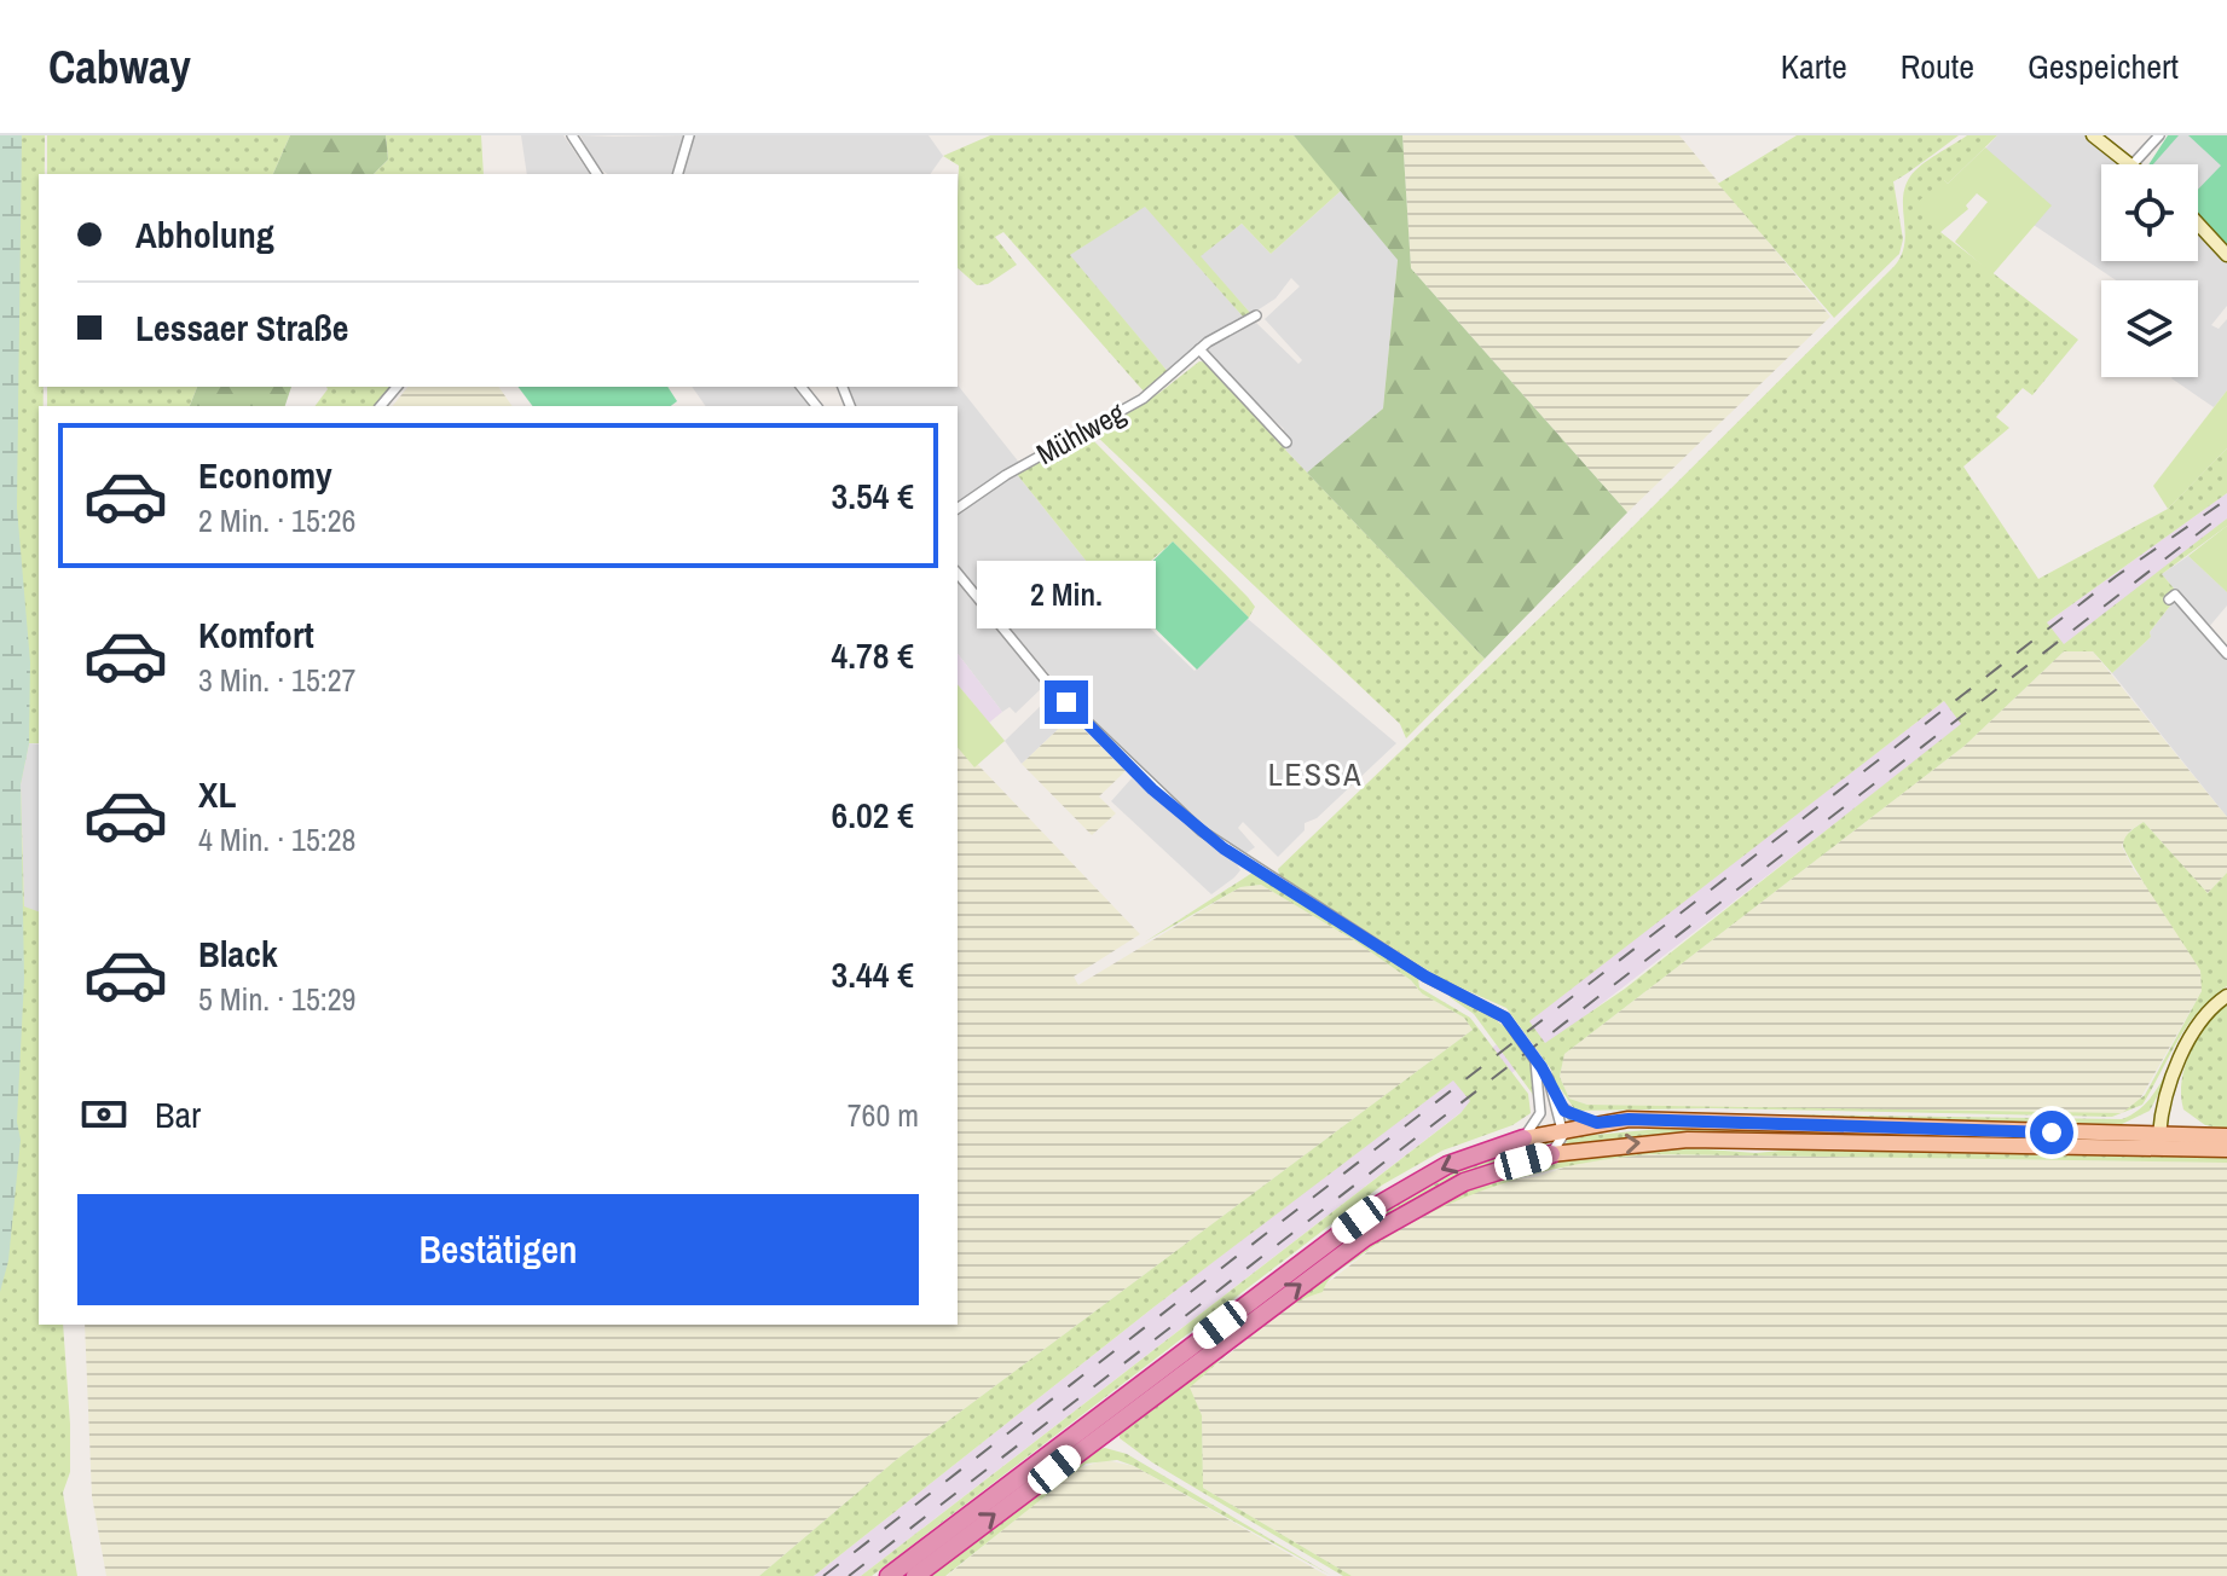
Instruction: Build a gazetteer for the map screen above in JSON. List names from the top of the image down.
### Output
{
  "streets": {
    "street": ["Mühlweg"]
  },
  "districts": ["LESSA"],
  "page": {
    "header": "Cabway",
    "nav": ["Karte", "Route", "Gespeichert"],
    "banner": ["Abholung", "Lessaer Straße"],
    "list": [
      {
        "name": "Economy",
        "note": "2 Min. · 15:26",
        "value": "3.54 €"
      },
      {
        "name": "Komfort",
        "note": "3 Min. · 15:27",
        "value": "4.78 €"
      },
      {
        "name": "XL",
        "note": "4 Min. · 15:28",
        "value": "6.02 €"
      },
      {
        "name": "Black",
        "note": "5 Min. · 15:29",
        "value": "3.44 €"
      }
    ],
    "bubble": "2 Min.",
    "pay": ["Bar", "760 m"],
    "buttons": "Bestätigen"
  }
}
